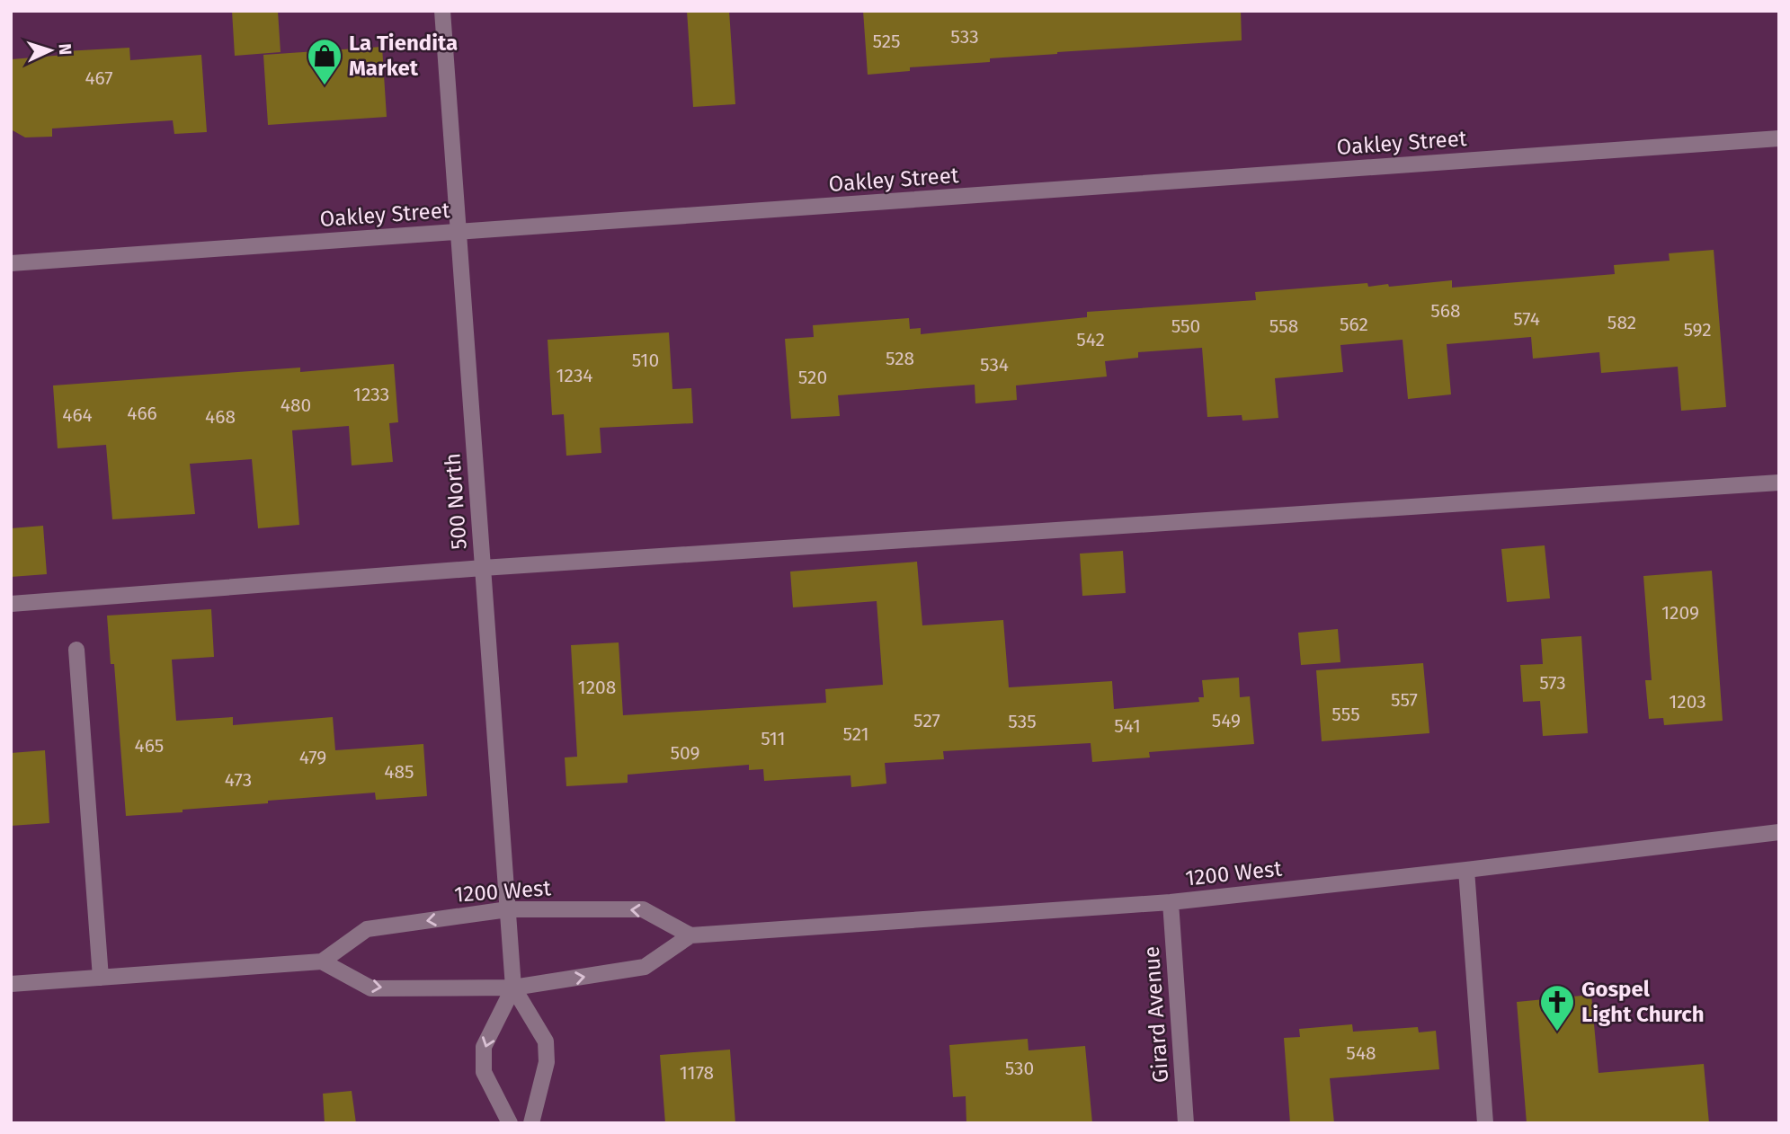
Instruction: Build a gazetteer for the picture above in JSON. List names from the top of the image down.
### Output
{
  "streets": {
    "street": [
      "Oakley Street",
      "500 North",
      "1200 West",
      "Girard Avenue"
    ]
  },
  "crossings": [
    ["Oakley Street", "500 North"],
    ["500 North", "1200 West"],
    ["1200 West", "Girard Avenue"]
  ],
  "places": {
    "shop": ["La Tiendita Market"],
    "church": ["Gospel Light Church"]
  },
  "house_numbers": [
    "533",
    "525",
    "467",
    "568",
    "574",
    "582",
    "562",
    "550",
    "558",
    "592",
    "542",
    "528",
    "510",
    "534",
    "1234",
    "520",
    "1233",
    "480",
    "466",
    "464",
    "468",
    "1209",
    "573",
    "1208",
    "557",
    "1203",
    "555",
    "527",
    "549",
    "535",
    "541",
    "521",
    "511",
    "465",
    "509",
    "479",
    "485",
    "473",
    "548",
    "530",
    "1178"
  ],
  "north": "right"
}
